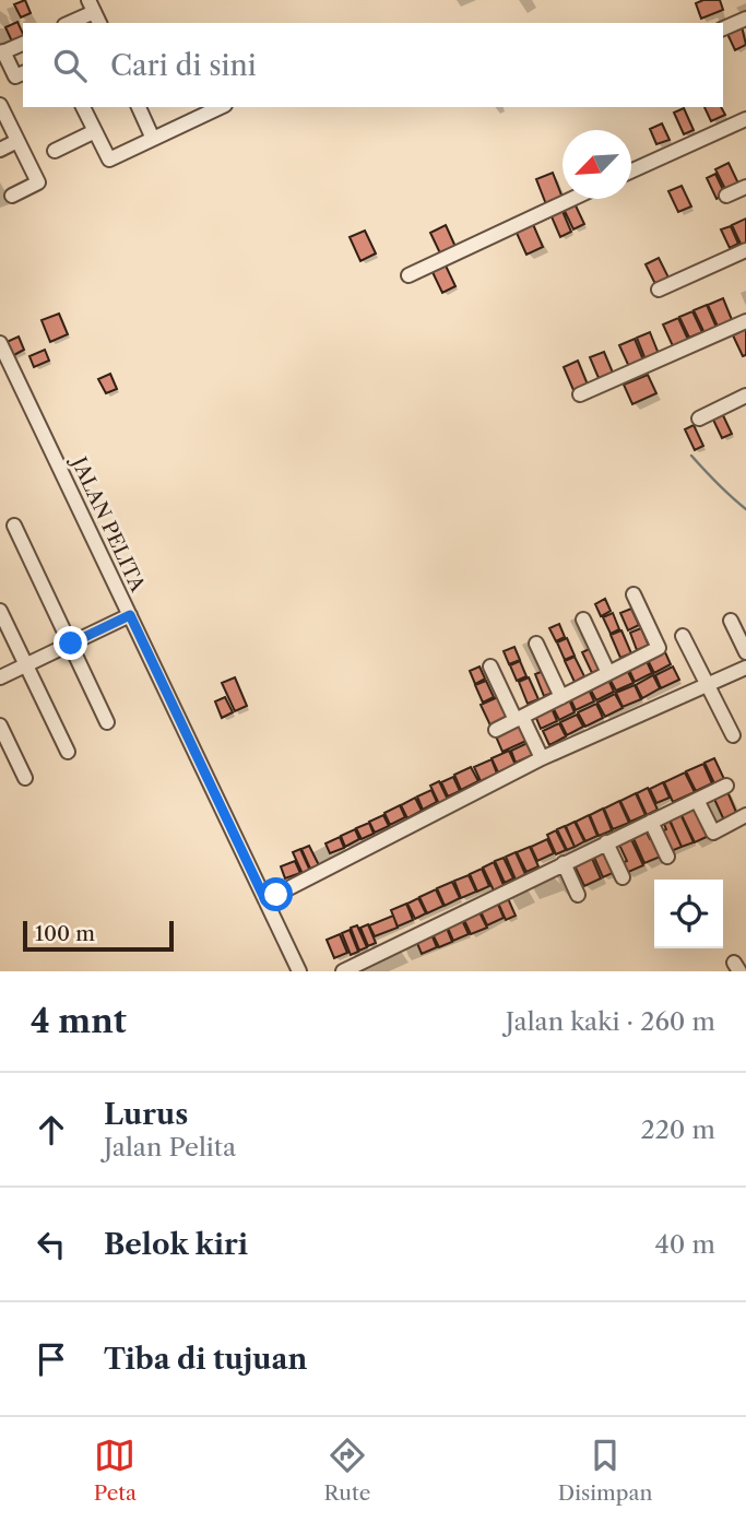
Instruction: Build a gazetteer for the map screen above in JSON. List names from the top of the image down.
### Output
{
  "streets": {
    "street": ["JALAN PELITA"]
  },
  "scale_bar": "100 m",
  "north": "bottom left",
  "page": {
    "search": "Cari di sini",
    "scale": "100 m",
    "heading": ["4 mnt", "Jalan kaki · 260 m"],
    "list": [
      ["Lurus", "Jalan Pelita", "220 m"],
      ["Belok kiri", "40 m"],
      "Tiba di tujuan"
    ],
    "nav": ["Peta", "Rute", "Disimpan"]
  }
}
